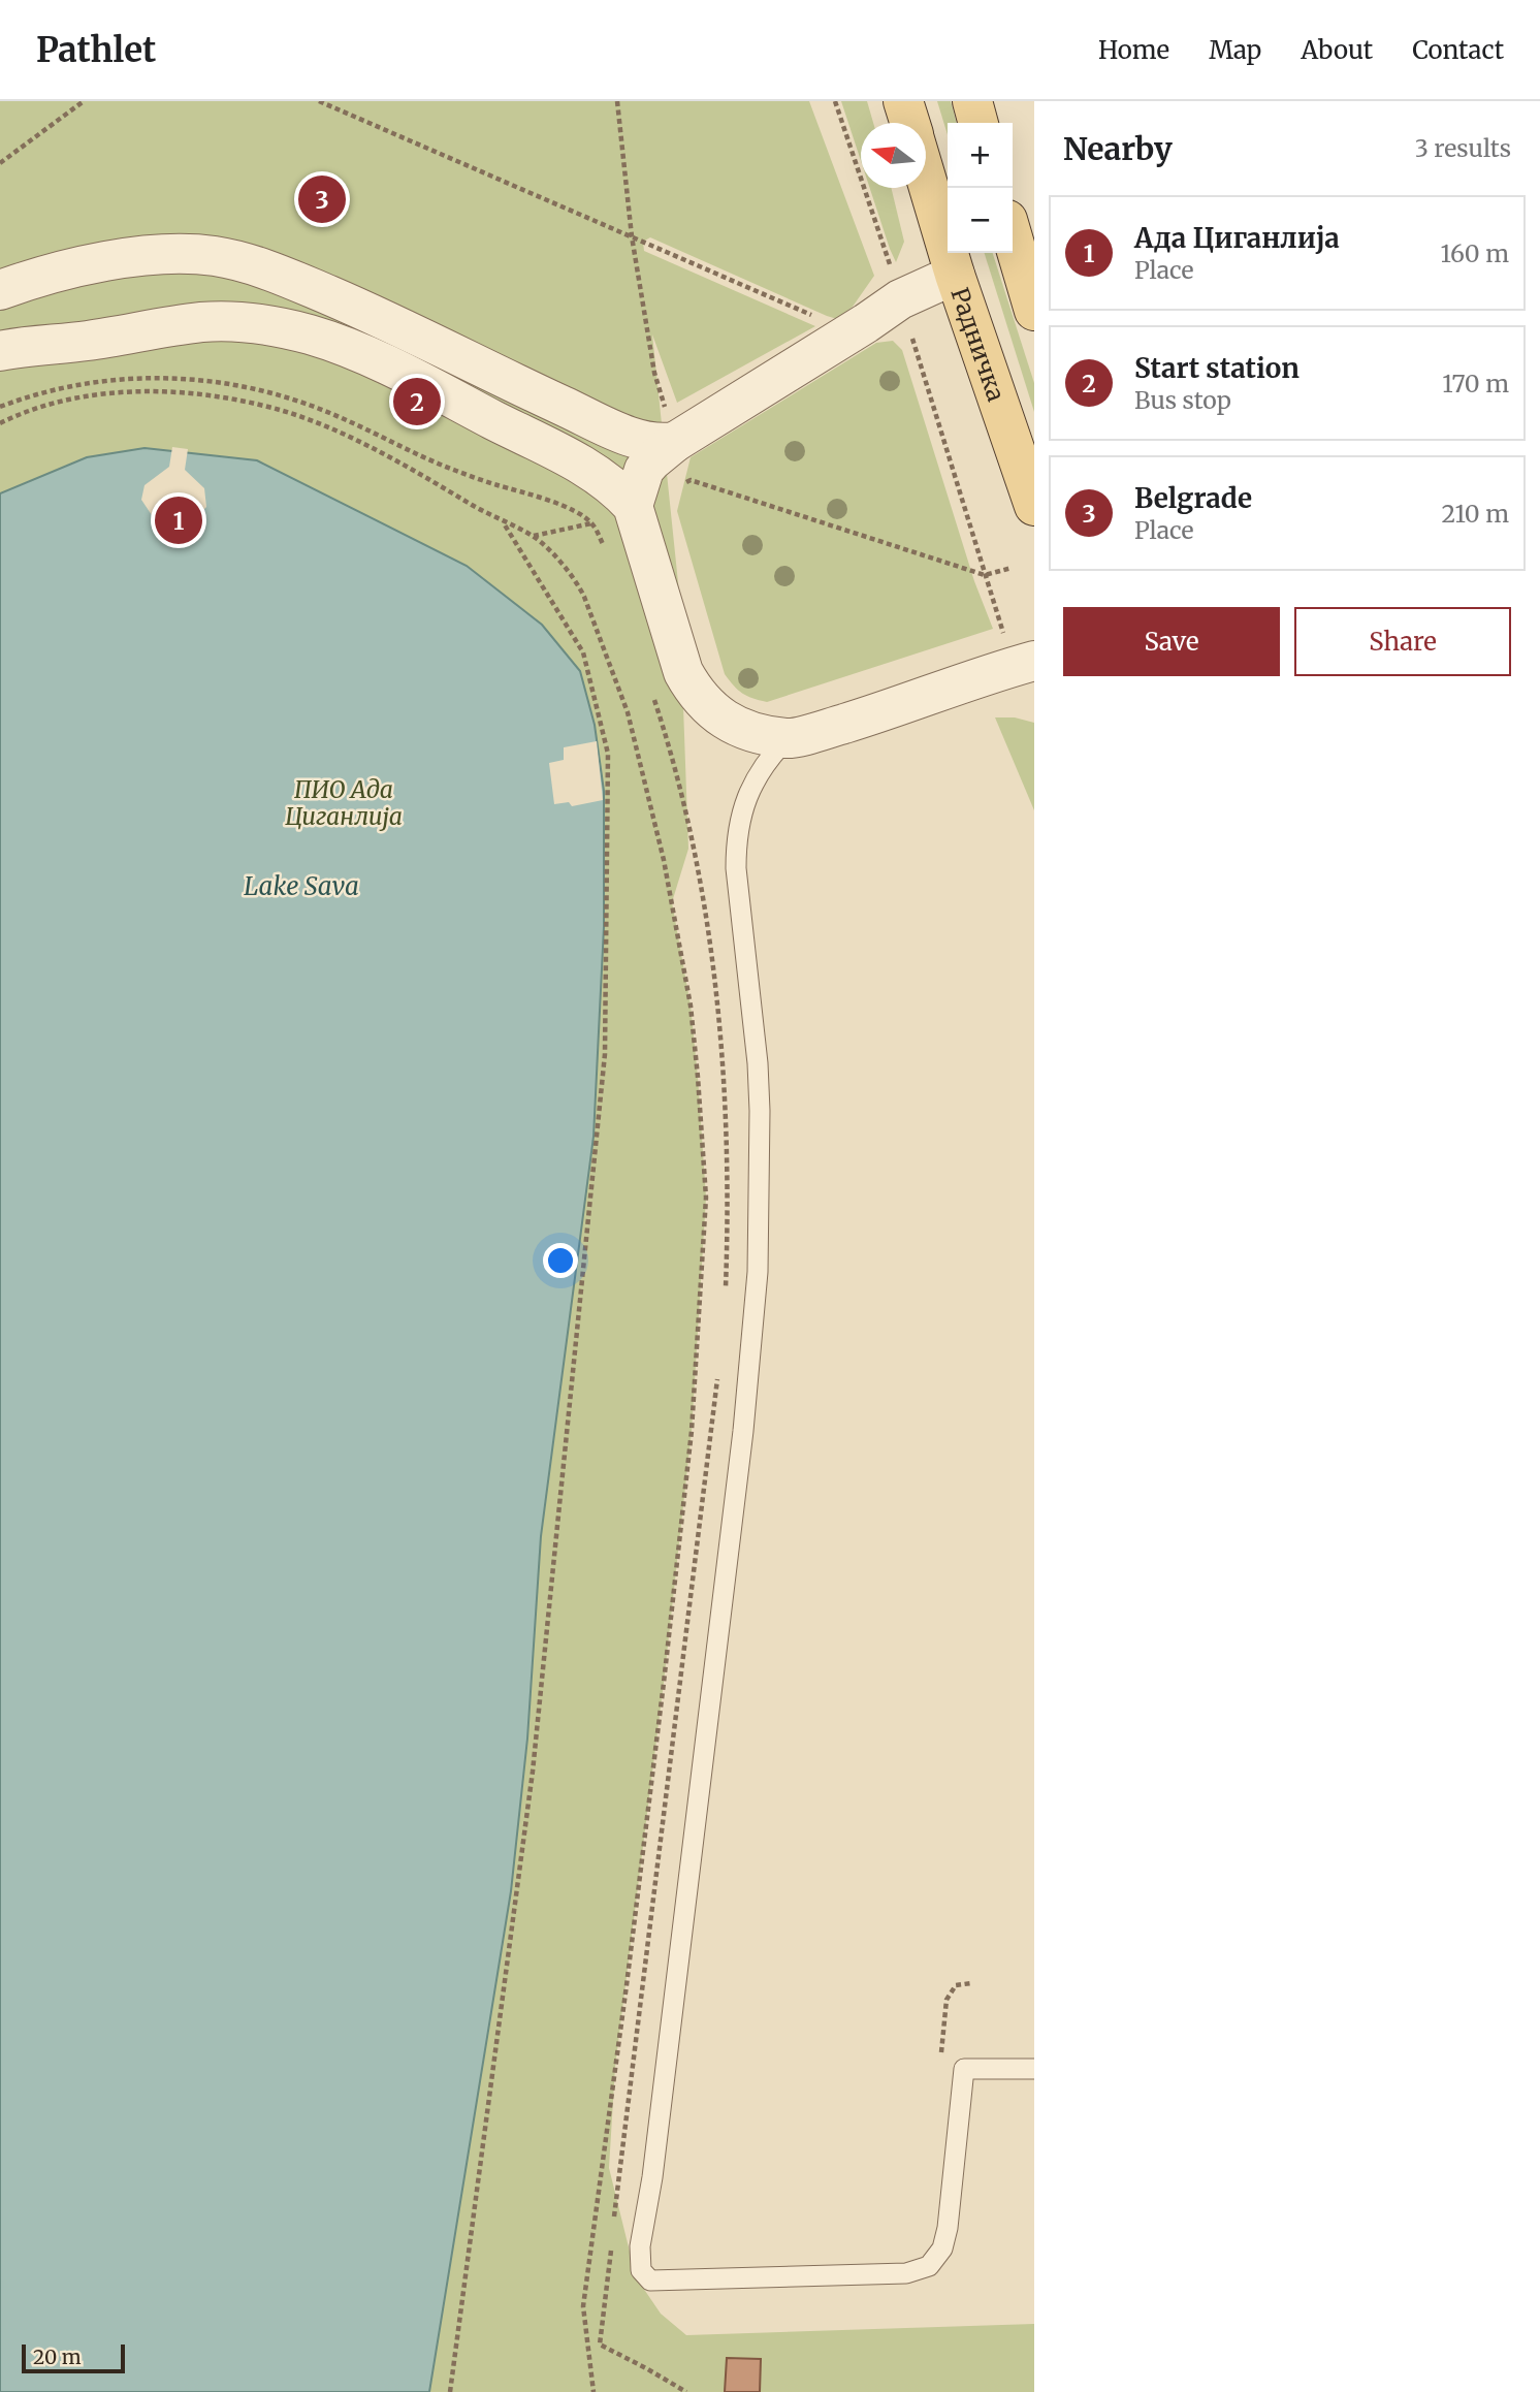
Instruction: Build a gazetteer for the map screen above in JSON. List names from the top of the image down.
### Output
{
  "streets": {
    "main road": ["Радничка"]
  },
  "water": ["Lake Sava"],
  "parks": ["ПИО Ада Циганлија"],
  "scale_bar": "20 m",
  "north": "left",
  "page": {
    "header": "Pathlet",
    "nav": [
      "Home",
      "Map",
      "About",
      "Contact"
    ],
    "heading": ["Nearby", "3 results"],
    "map_buttons": ["+", "−"],
    "pins": ["3", "2", "1"],
    "list": [
      {
        "mark": "1",
        "name": "Ада Циганлија",
        "note": "Place",
        "value": "160 m"
      },
      {
        "mark": "2",
        "name": "Start station",
        "note": "Bus stop",
        "value": "170 m"
      },
      {
        "mark": "3",
        "name": "Belgrade",
        "note": "Place",
        "value": "210 m"
      }
    ],
    "buttons": ["Save", "Share"],
    "scale": "20 m"
  }
}
